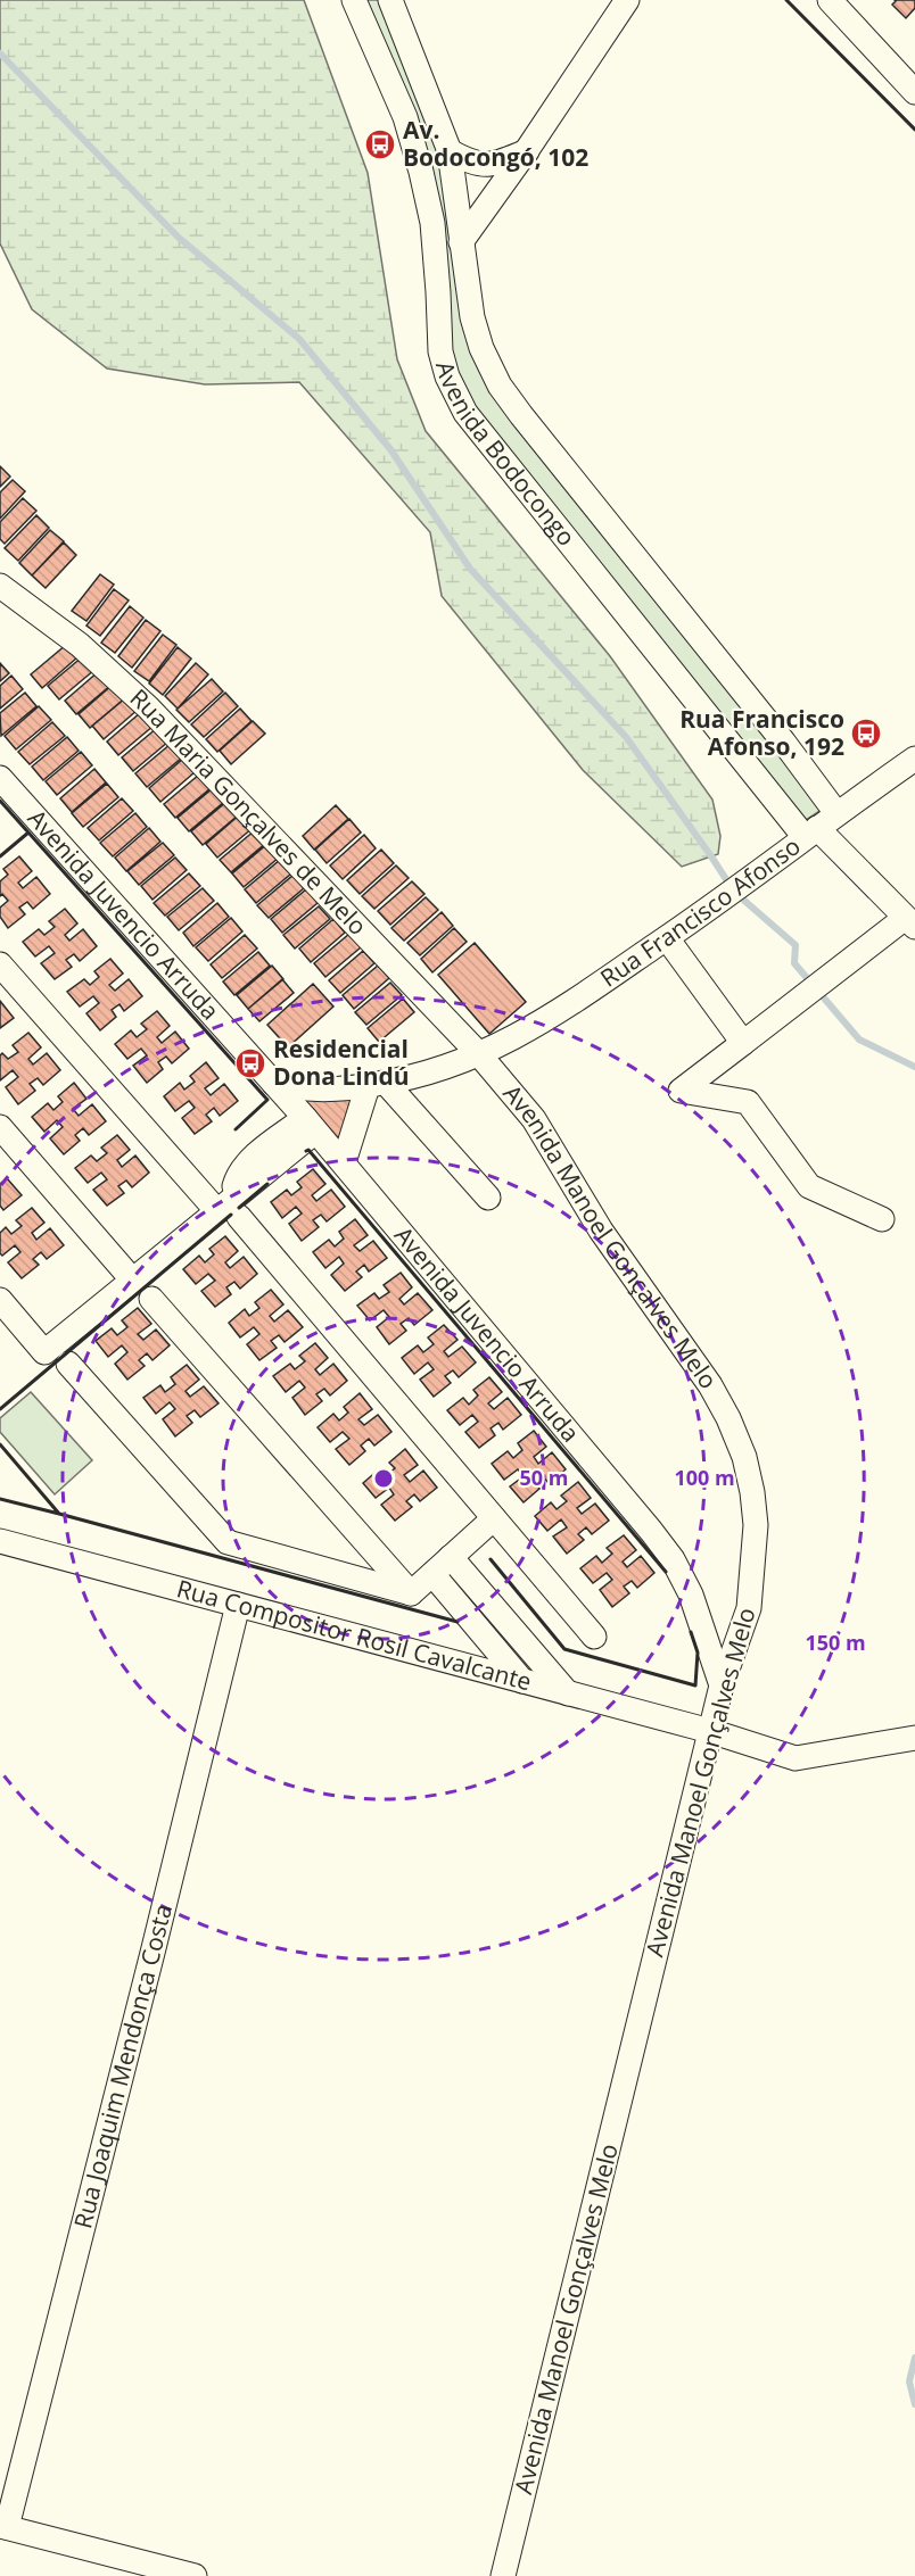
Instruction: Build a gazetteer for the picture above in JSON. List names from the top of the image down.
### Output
{
  "streets": {
    "street": [
      "Avenida Bodocongo",
      "Rua Maria Gonçalves de Melo",
      "Rua Francisco Afonso",
      "Avenida Juvencio Arruda",
      "Avenida Manoel Gonçalves Melo",
      "Rua Compositor Rosil Cavalcante",
      "Rua Joaquim Mendonça Costa"
    ]
  },
  "crossings": [
    ["Avenida Bodocongo", "Rua Francisco Afonso"],
    ["Rua Maria Gonçalves de Melo", "Rua Francisco Afonso"],
    ["Rua Maria Gonçalves de Melo", "Avenida Manoel Gonçalves Melo"],
    ["Rua Francisco Afonso", "Avenida Juvencio Arruda"],
    ["Rua Francisco Afonso", "Avenida Manoel Gonçalves Melo"],
    ["Avenida Juvencio Arruda", "Avenida Manoel Gonçalves Melo"],
    ["Avenida Manoel Gonçalves Melo", "Rua Compositor Rosil Cavalcante"],
    ["Rua Compositor Rosil Cavalcante", "Rua Joaquim Mendonça Costa"]
  ],
  "places": {
    "bus stop": ["Av. Bodocongó, 102", "Rua Francisco Afonso, 192", "Residencial Dona Lindú"]
  },
  "rings": ["50 m", "100 m", "150 m"]
}
